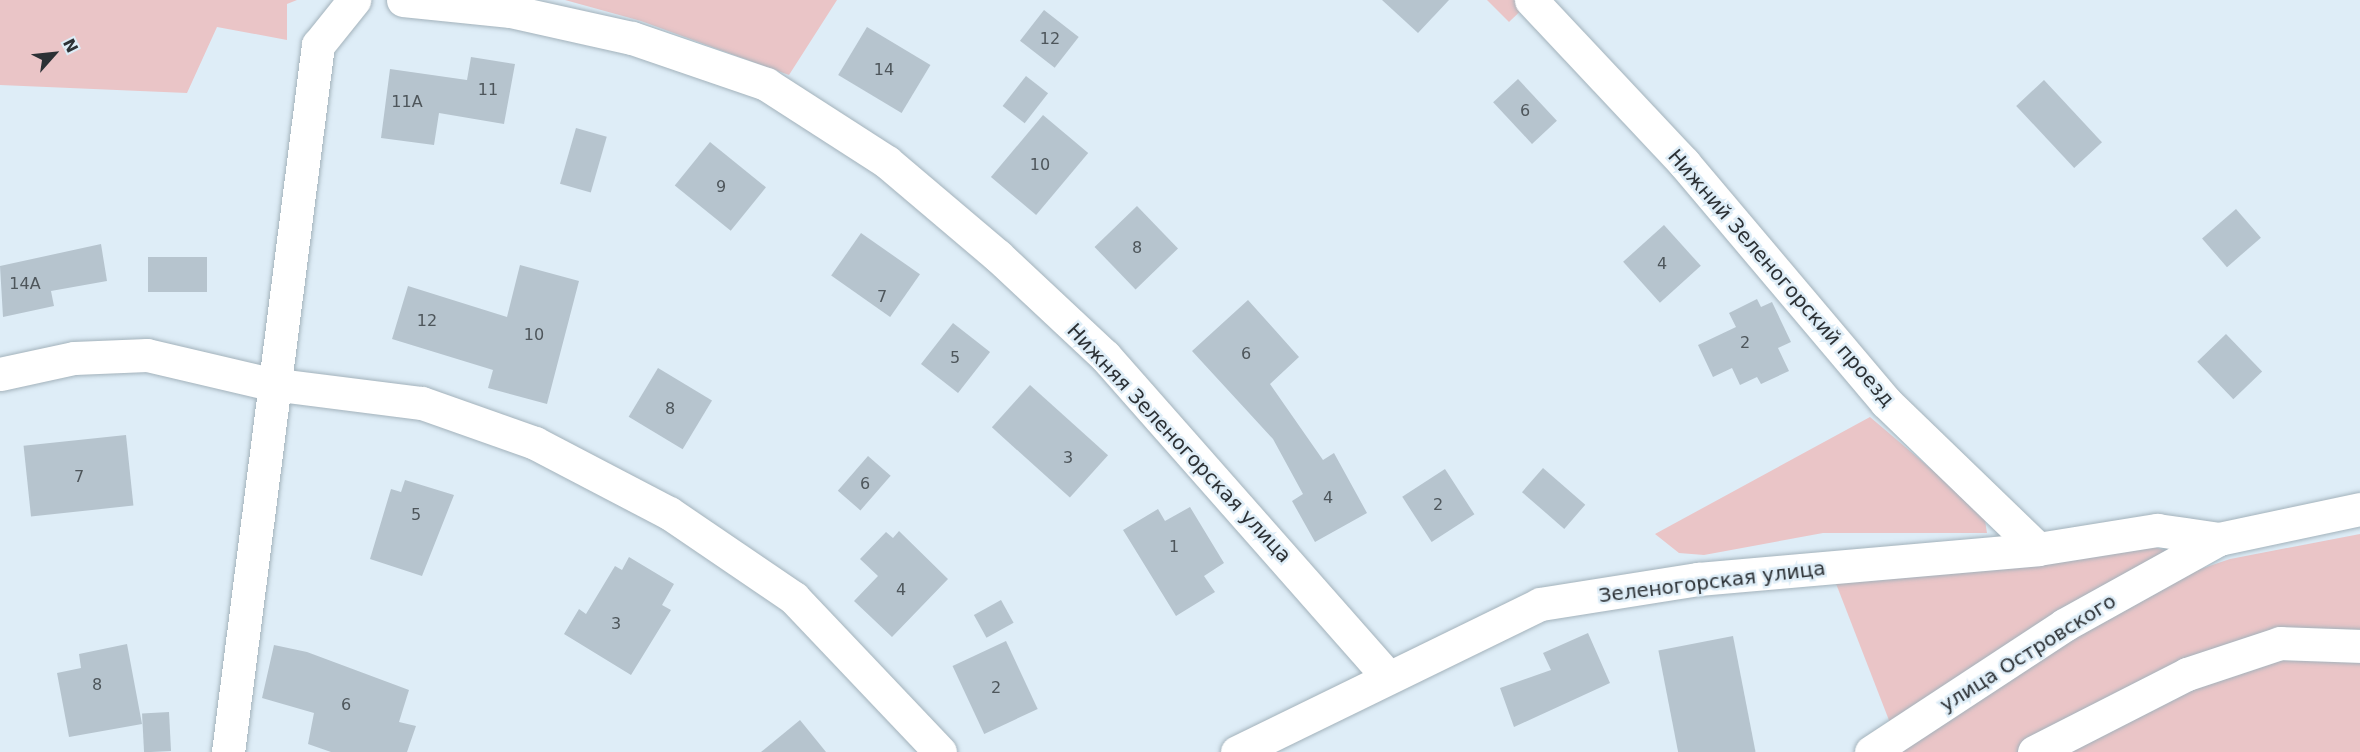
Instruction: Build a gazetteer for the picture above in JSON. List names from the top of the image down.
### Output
{
  "streets": {
    "street": [
      "Нижний Зеленогорский проезд",
      "Нижняя Зеленогорская улица",
      "Зеленогорская улица",
      "улица Островского"
    ]
  },
  "crossings": [
    ["Нижний Зеленогорский проезд", "Зеленогорская улица"],
    ["Нижняя Зеленогорская улица", "Зеленогорская улица"],
    ["Зеленогорская улица", "улица Островского"]
  ],
  "house_numbers": [
    "12",
    "14",
    "11",
    "11А",
    "6",
    "10",
    "9",
    "8",
    "4",
    "14А",
    "7",
    "12",
    "10",
    "2",
    "6",
    "5",
    "8",
    "3",
    "7",
    "6",
    "4",
    "2",
    "5",
    "1",
    "4",
    "3",
    "8",
    "2",
    "6"
  ],
  "north": "top right"
}
